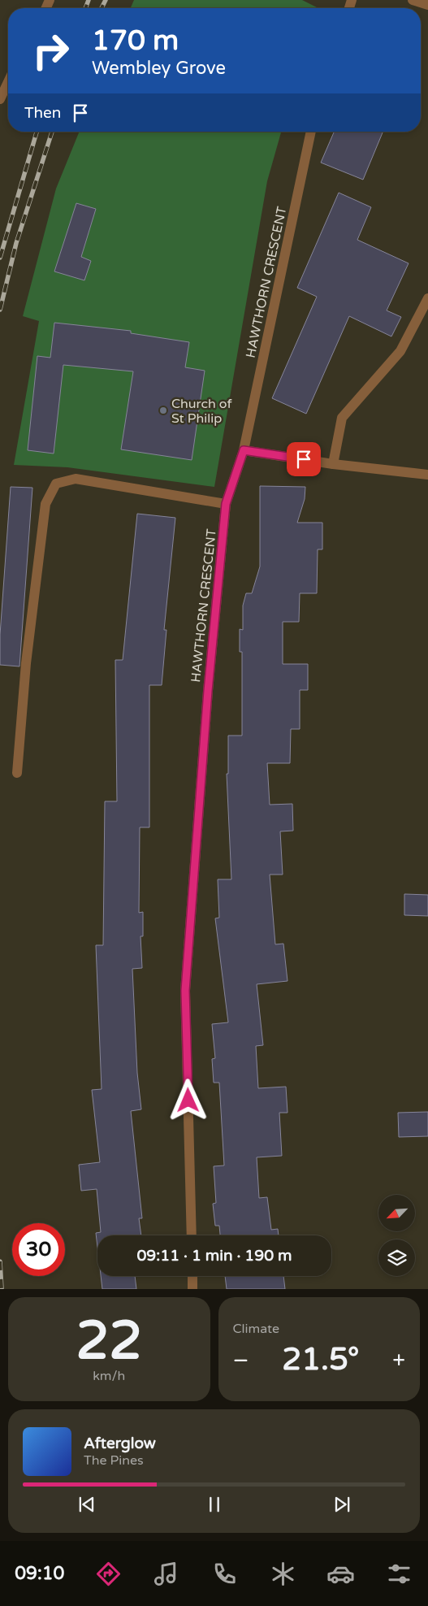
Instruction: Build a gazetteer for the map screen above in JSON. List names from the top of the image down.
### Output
{
  "streets": {
    "street": ["HAWTHORN CRESCENT"]
  },
  "places": ["Church of St Philip"],
  "north": "bottom left",
  "page": {
    "turn": ["170 m", "Wembley Grove"],
    "then": "Then",
    "limit": "30",
    "trip": "09:11 · 1 min · 190 m",
    "tile": [
      ["22", "km/h"],
      "Climate"
    ],
    "heat": ["−", "21.5°", "+"],
    "song": ["Afterglow", "The Pines"],
    "tabs": "09:10"
  }
}
